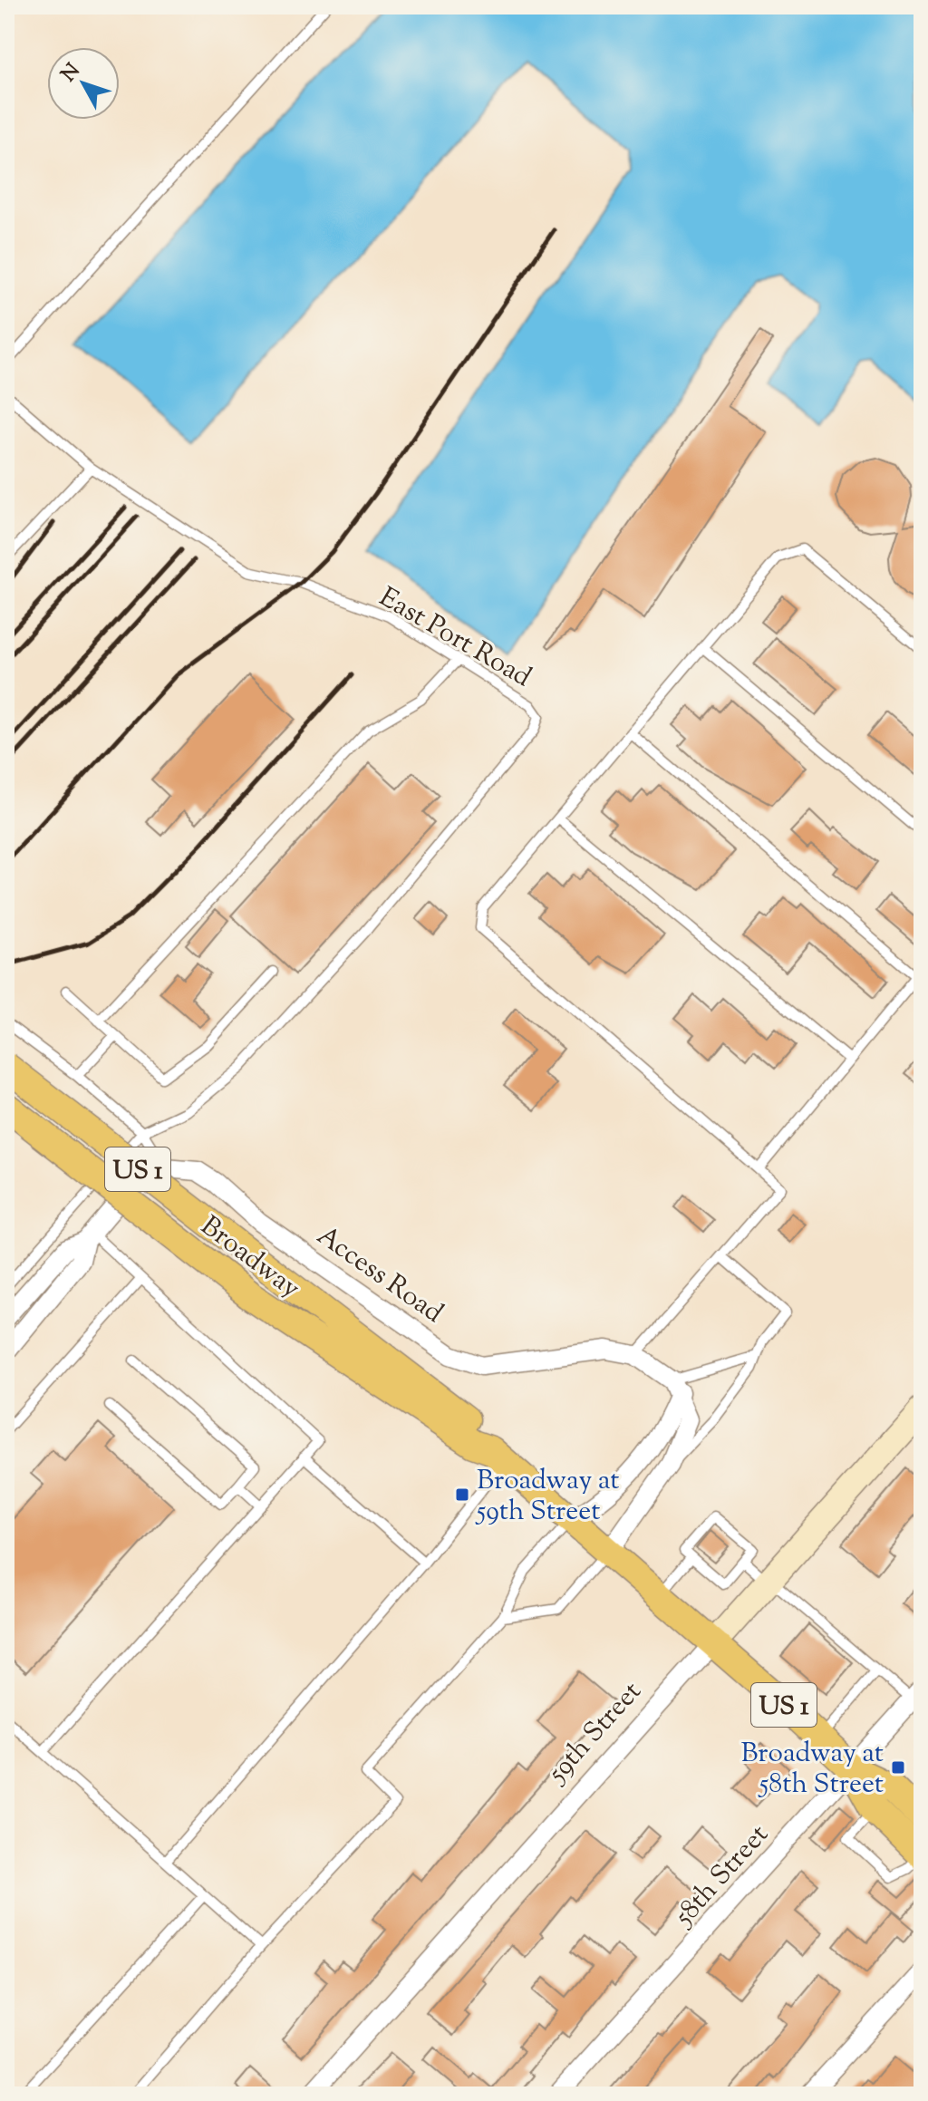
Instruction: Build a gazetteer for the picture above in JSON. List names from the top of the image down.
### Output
{
  "streets": {
    "main road": ["US 1", "Broadway"],
    "street": ["Access Road", "59th Street", "58th Street"],
    "lane": ["East Port Road"]
  },
  "crossings": [
    ["Broadway", "59th Street"],
    ["Broadway", "58th Street"]
  ],
  "places": {
    "transit": ["Broadway at 59th Street", "Broadway at 58th Street"]
  },
  "north": "top left"
}
